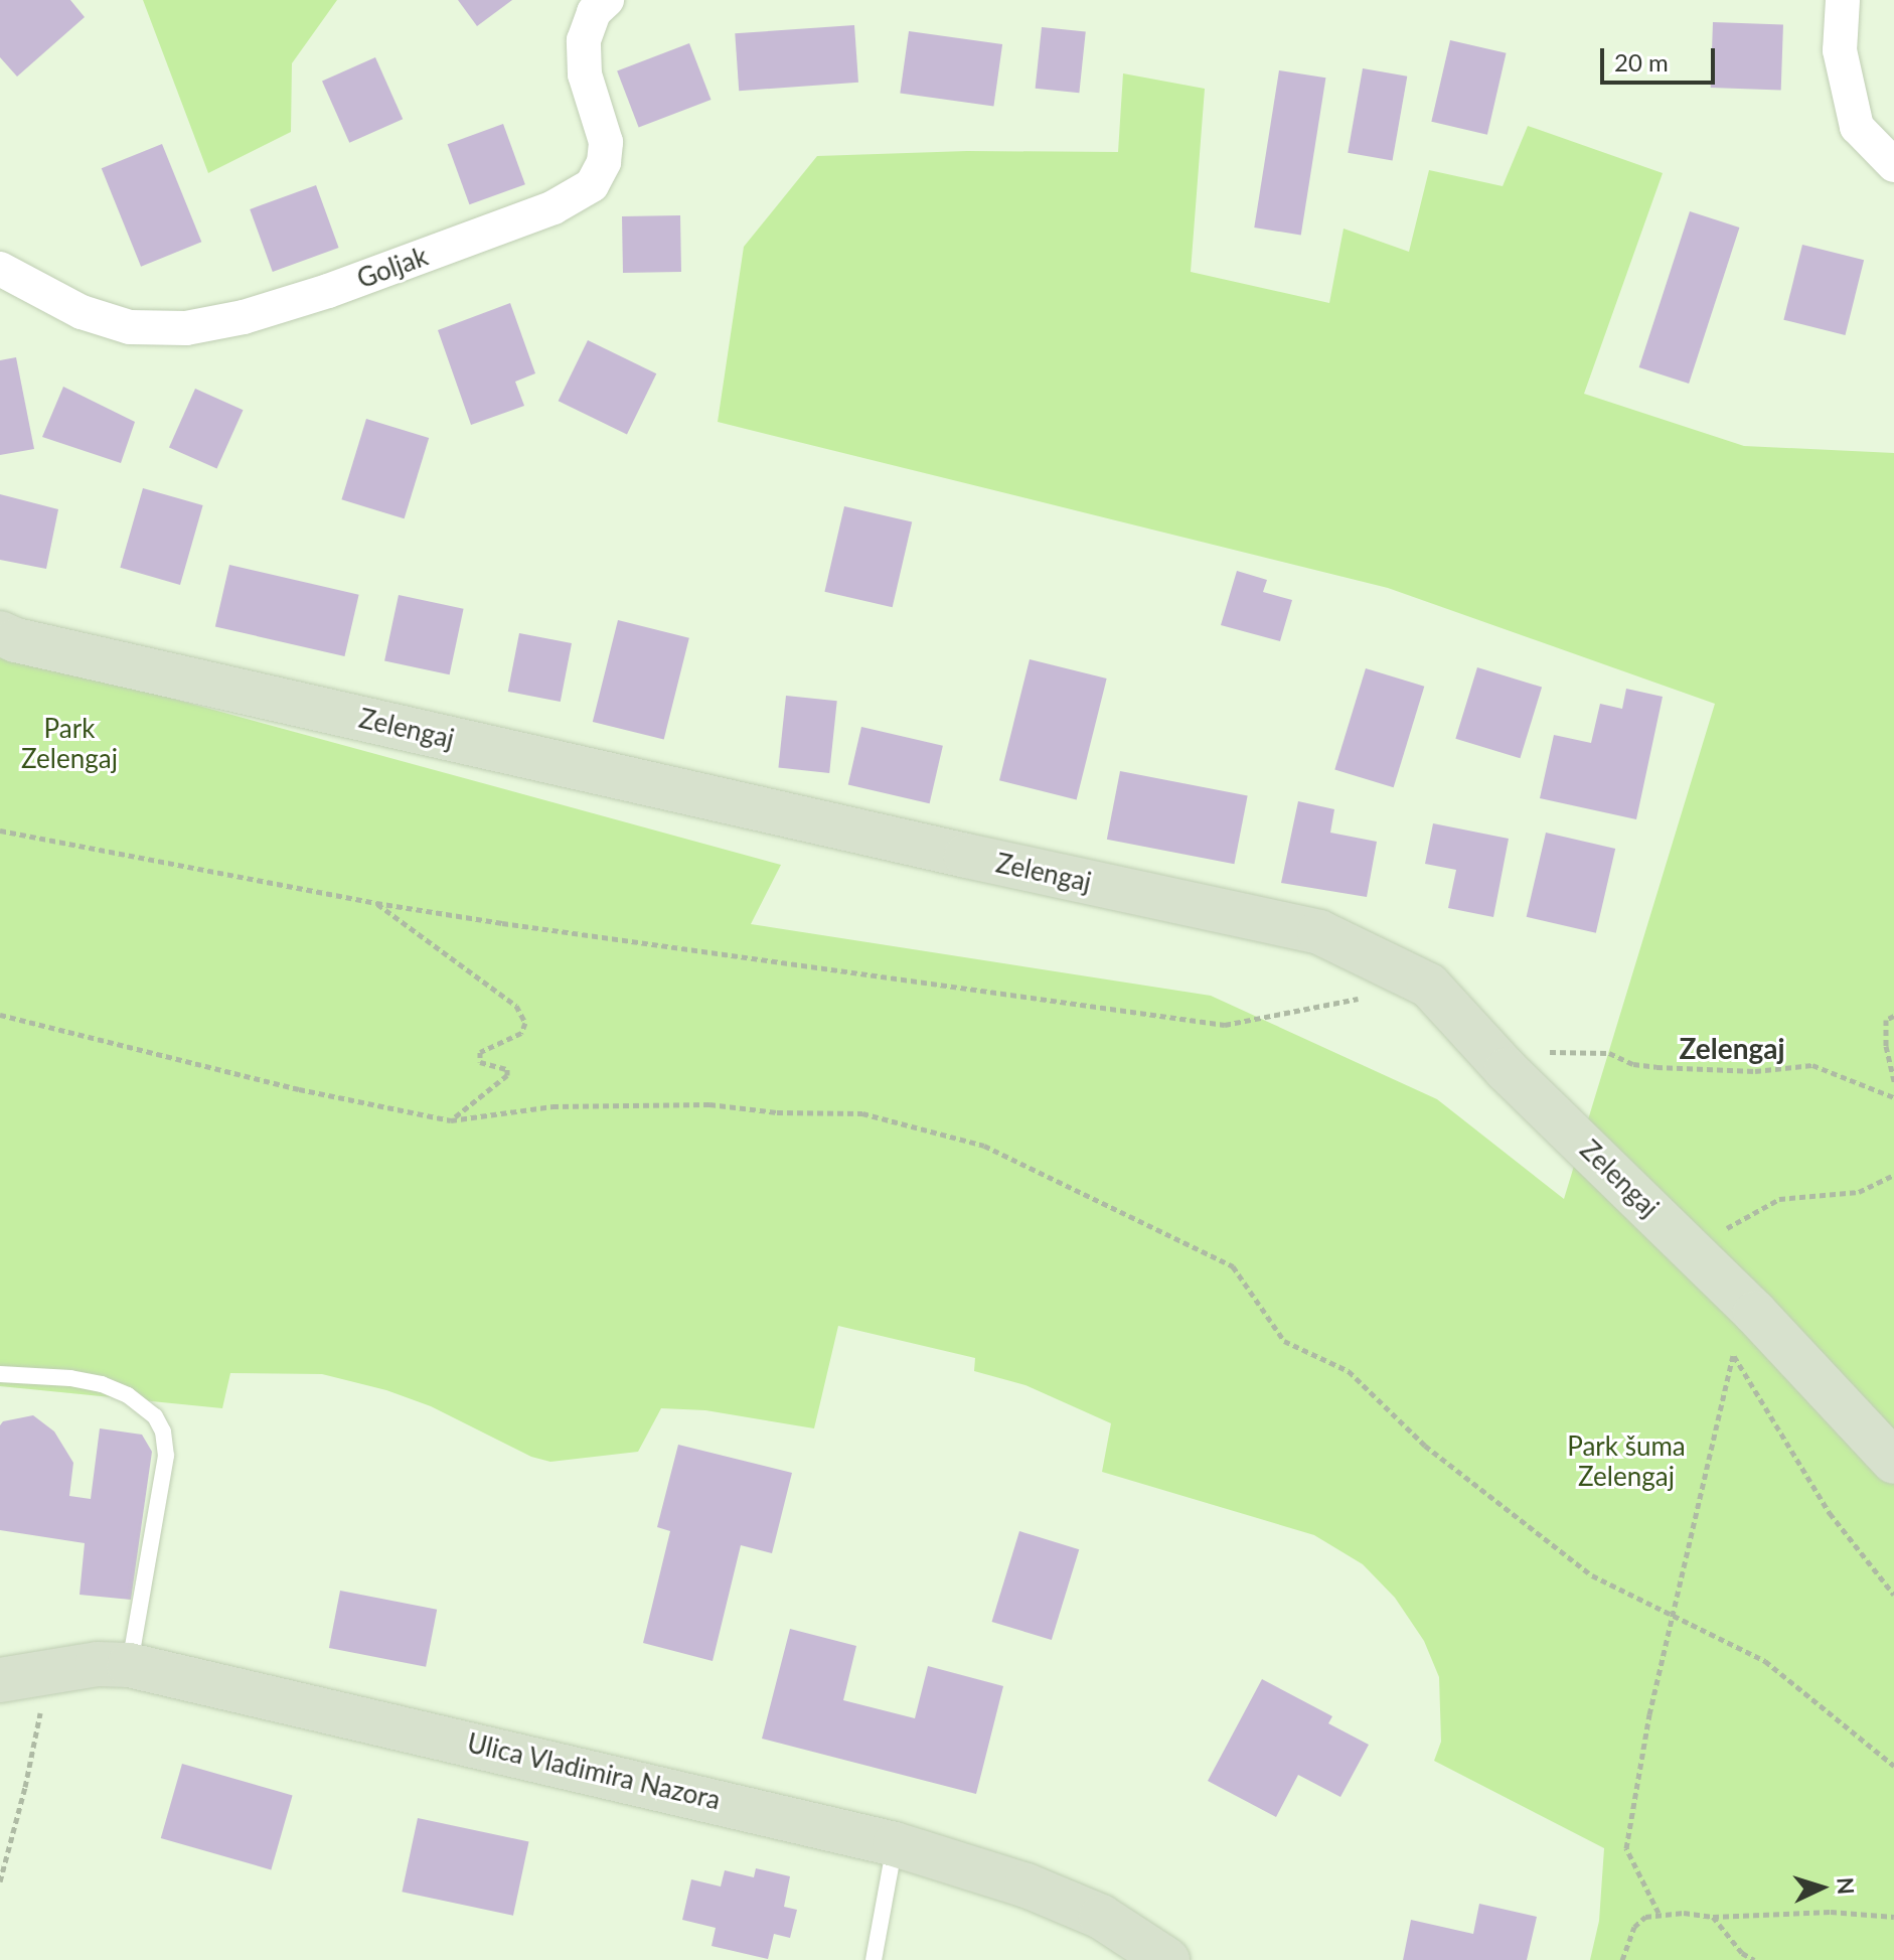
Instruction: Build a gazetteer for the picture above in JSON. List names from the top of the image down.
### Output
{
  "streets": {
    "street": ["Goljak", "Zelengaj", "Ulica Vladimira Nazora"]
  },
  "districts": ["Zelengaj"],
  "parks": ["Park Zelengaj", "Park šuma Zelengaj"],
  "scale_bar": "20 m",
  "north": "right"
}
